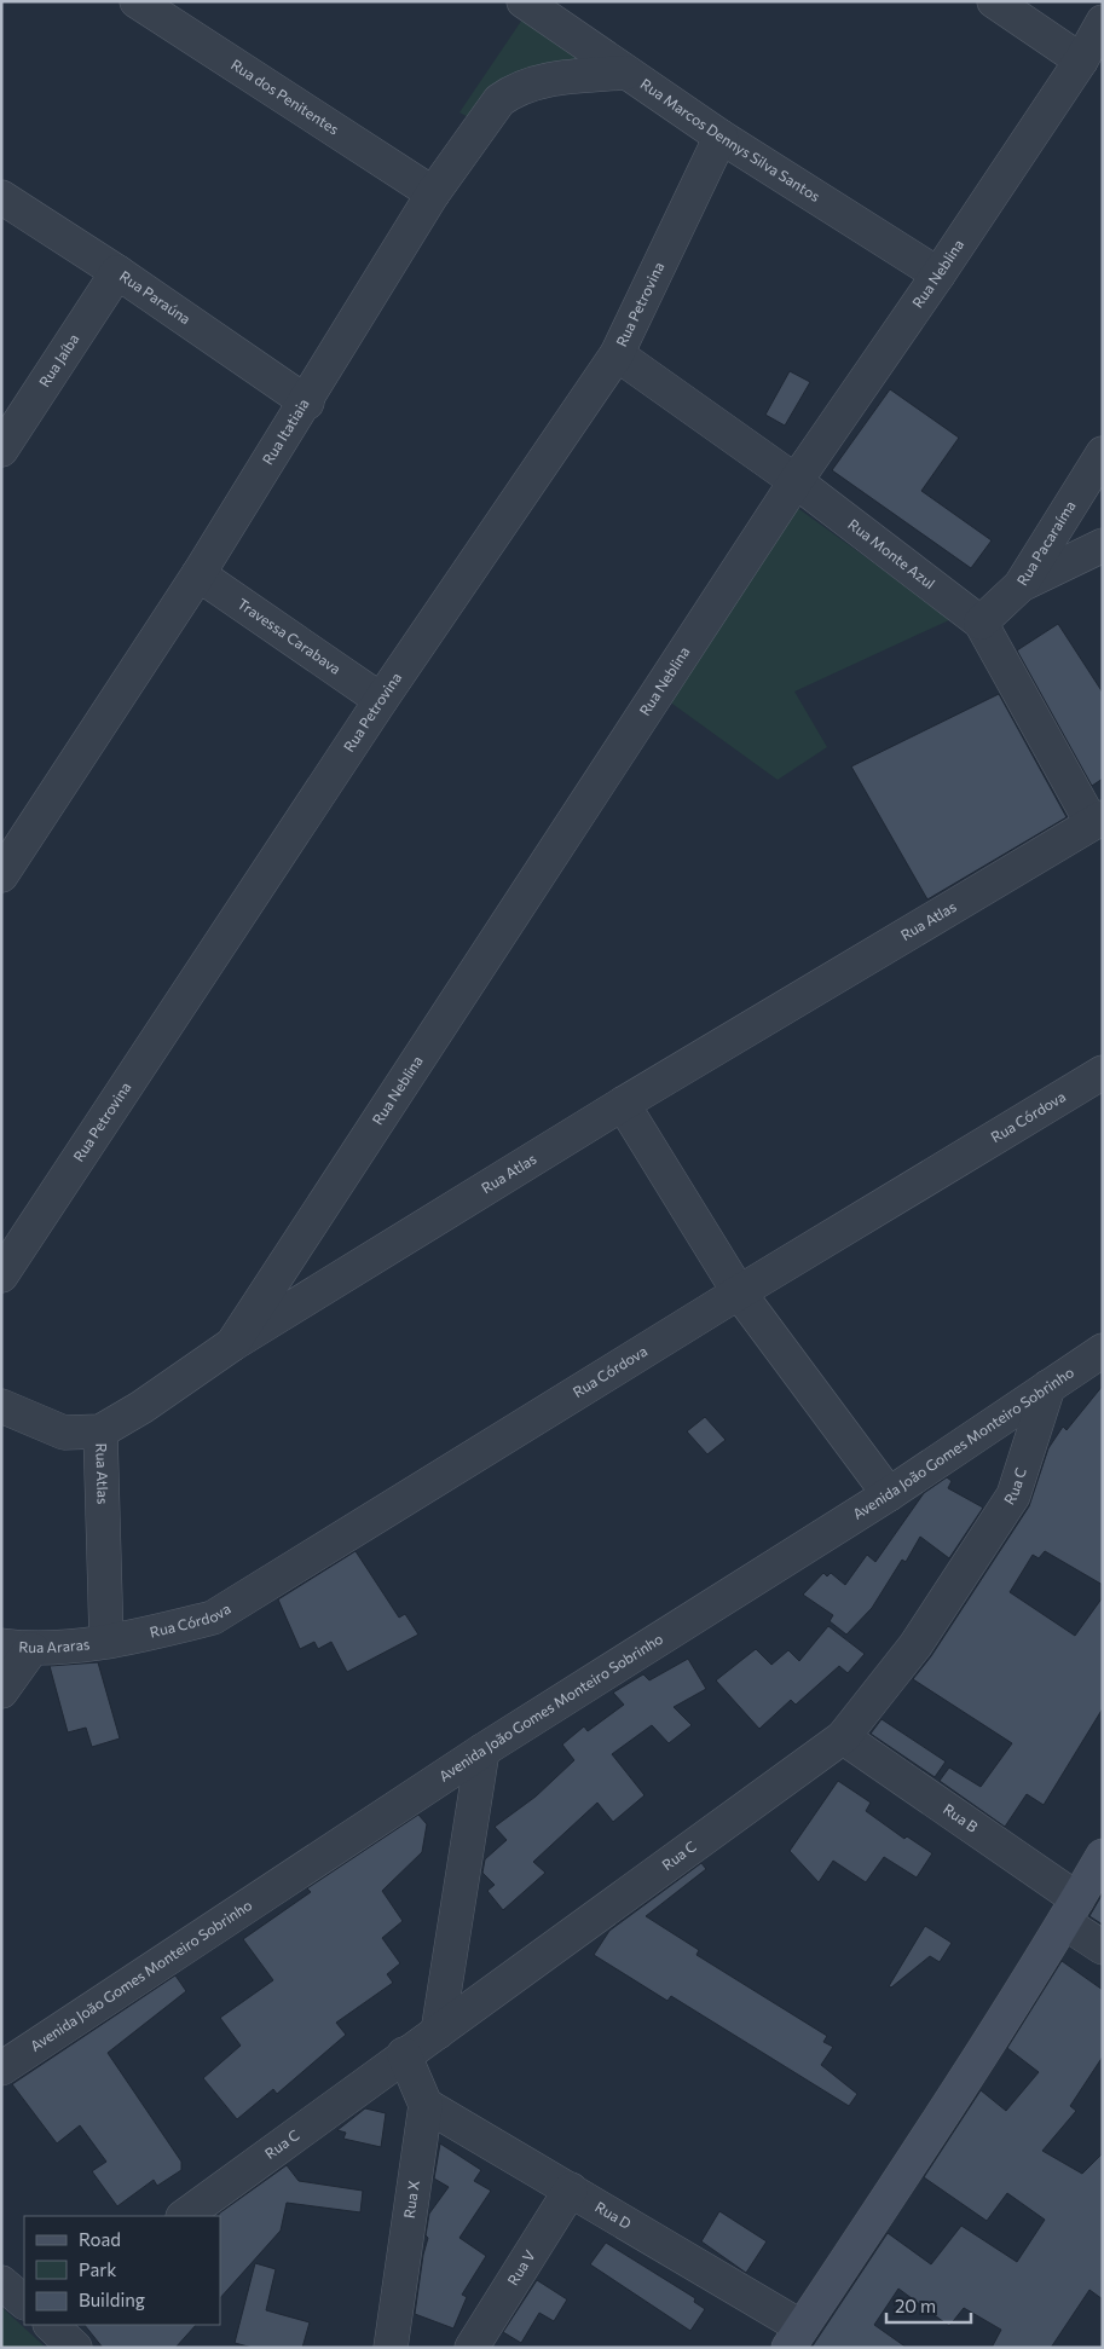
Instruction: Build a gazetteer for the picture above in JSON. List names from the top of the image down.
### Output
{
  "streets": {
    "street": [
      "Rua dos Penitentes",
      "Rua Marcos Dennys Silva Santos",
      "Rua Neblina",
      "Rua Paraúna",
      "Rua Petrovina",
      "Rua Jaíba",
      "Rua Itatiaia",
      "Rua Pacaraíma",
      "Rua Monte Azul",
      "Travessa Carabava",
      "Rua Atlas",
      "Rua Córdova",
      "Avenida João Gomes Monteiro Sobrinho",
      "Rua C",
      "Rua Araras",
      "Rua B",
      "Rua X",
      "Rua D",
      "Rua V"
    ]
  },
  "crossings": [
    ["Rua dos Penitentes", "Rua Itatiaia"],
    ["Rua Marcos Dennys Silva Santos", "Rua Neblina"],
    ["Rua Marcos Dennys Silva Santos", "Rua Petrovina"],
    ["Rua Marcos Dennys Silva Santos", "Rua Itatiaia"],
    ["Rua Neblina", "Rua Monte Azul"],
    ["Rua Neblina", "Rua Atlas"],
    ["Rua Paraúna", "Rua Jaíba"],
    ["Rua Paraúna", "Rua Itatiaia"],
    ["Rua Petrovina", "Rua Monte Azul"],
    ["Rua Petrovina", "Travessa Carabava"],
    ["Rua Itatiaia", "Travessa Carabava"],
    ["Rua Pacaraíma", "Rua Monte Azul"],
    ["Rua Monte Azul", "Rua Atlas"],
    ["Rua Atlas", "Rua Córdova"],
    ["Rua Atlas", "Rua Araras"],
    ["Rua Córdova", "Rua Araras"],
    ["Avenida João Gomes Monteiro Sobrinho", "Rua C"],
    ["Rua C", "Rua B"],
    ["Rua X", "Rua D"],
    ["Rua D", "Rua V"]
  ],
  "legend": ["Road", "Park", "Building"],
  "scale_bar": "20 m"
}
